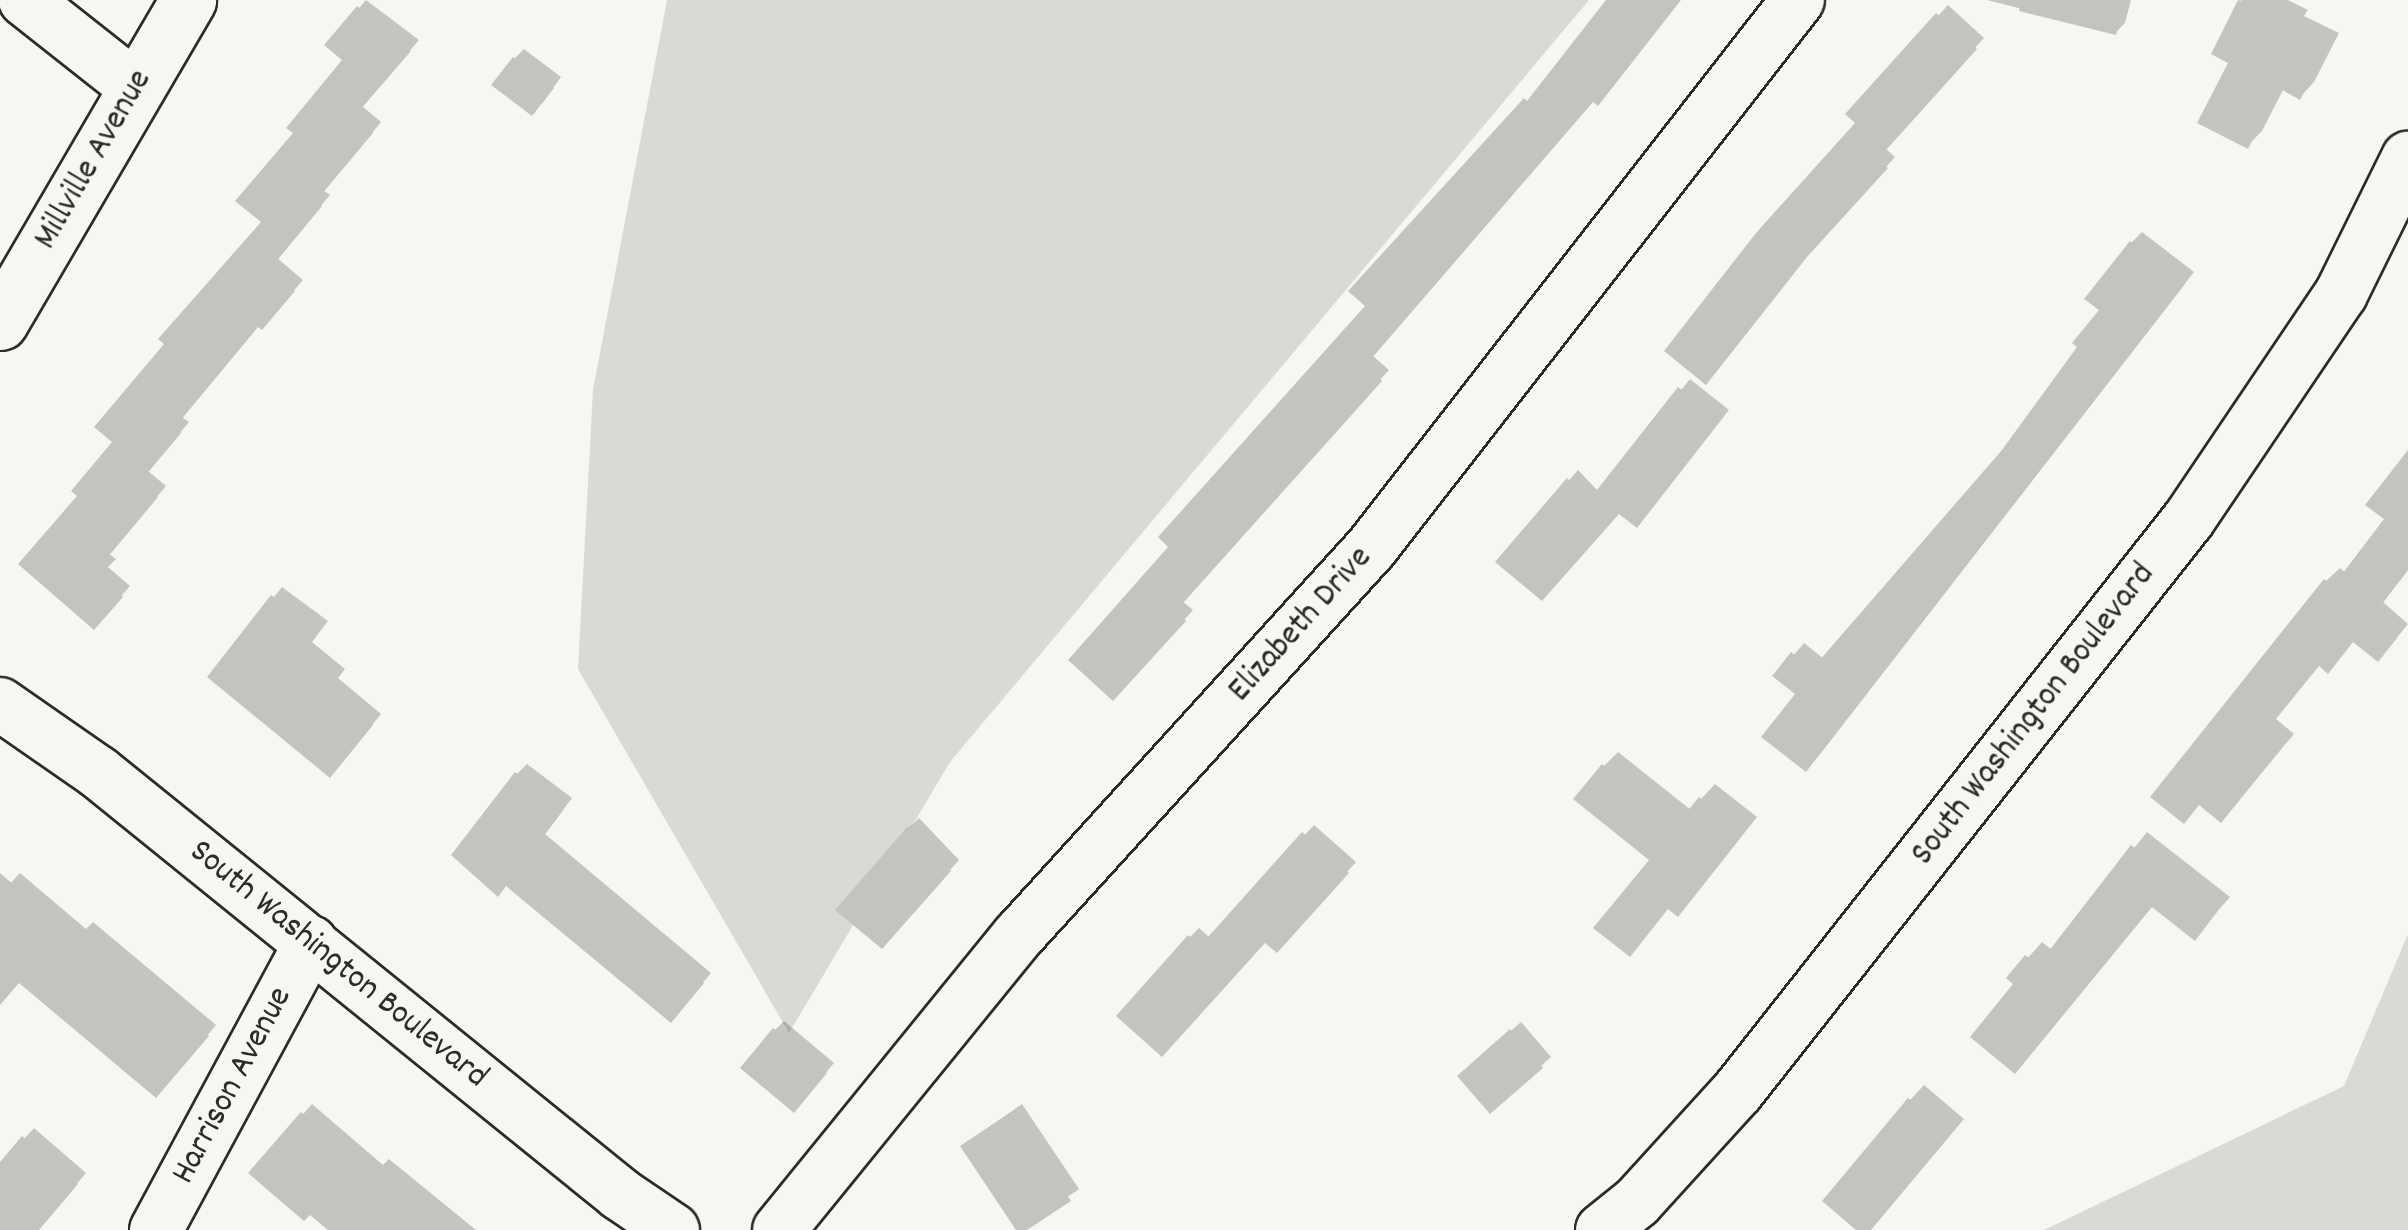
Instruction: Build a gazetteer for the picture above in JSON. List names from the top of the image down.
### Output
{
  "streets": {
    "main road": ["Millville Avenue"],
    "street": ["Elizabeth Drive", "South Washington Boulevard", "Harrison Avenue"]
  },
  "crossings": [
    ["South Washington Boulevard", "Harrison Avenue"]
  ]
}
